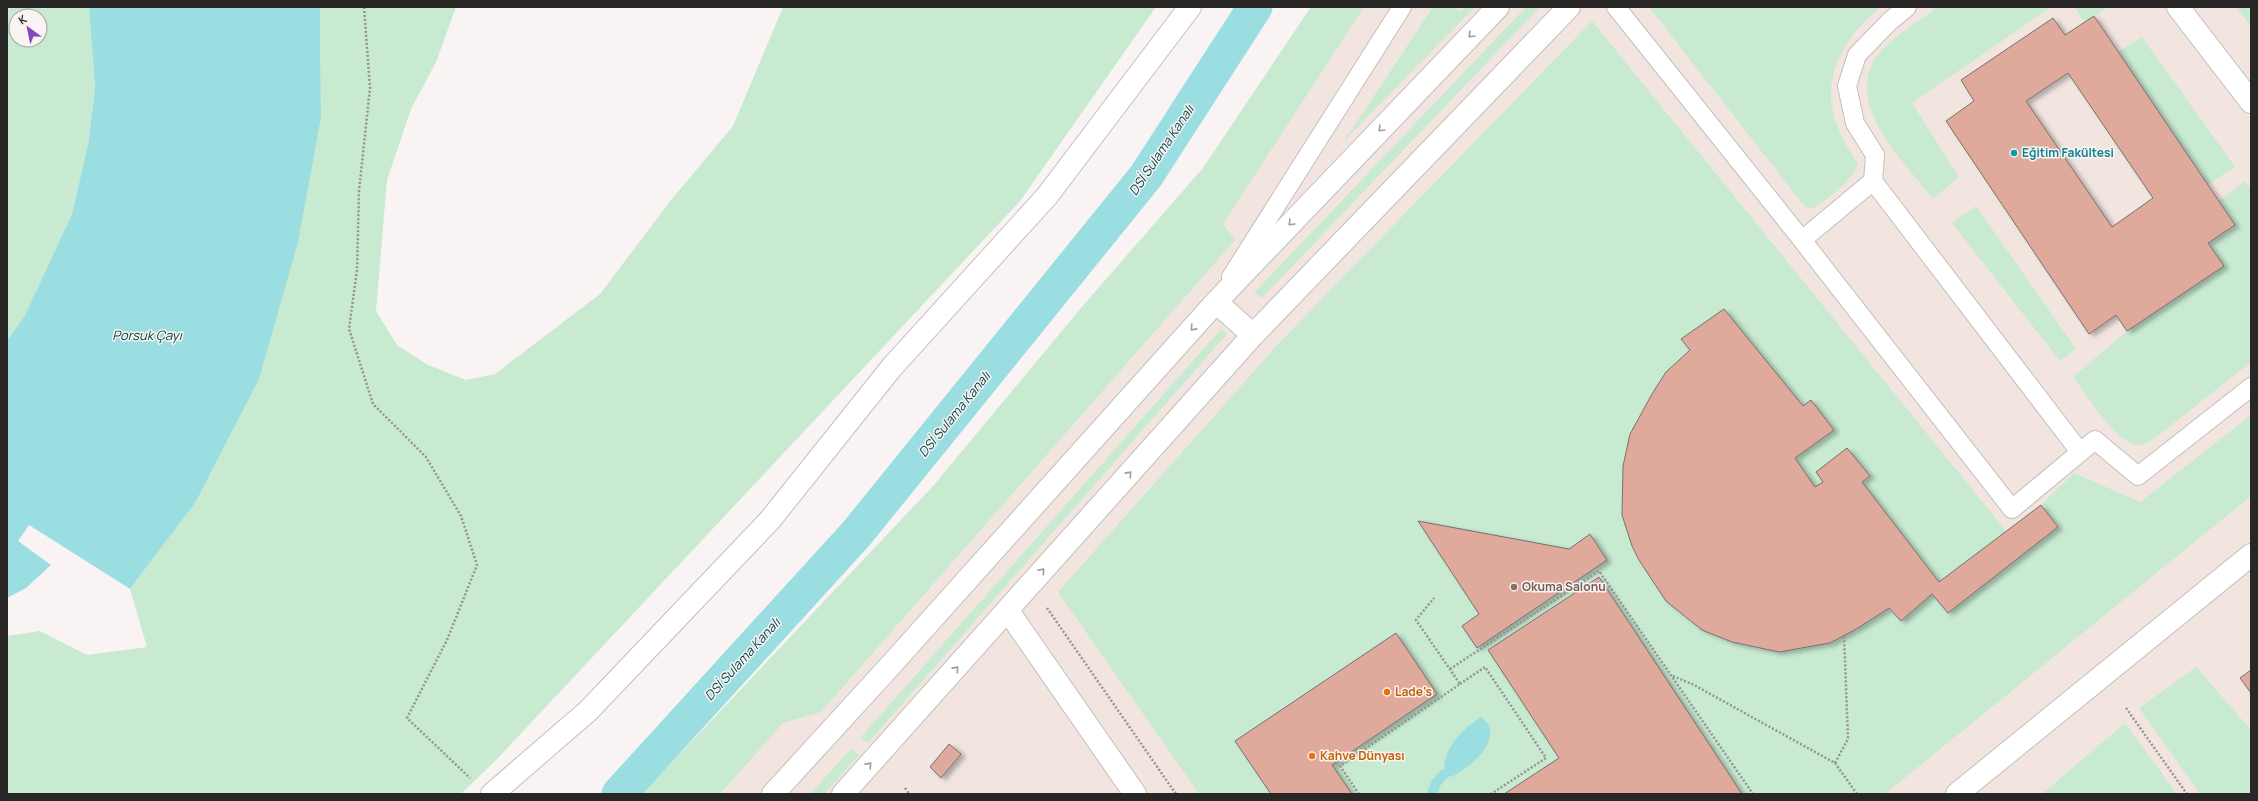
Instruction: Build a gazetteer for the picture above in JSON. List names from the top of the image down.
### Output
{
  "water": ["DSİ Sulama Kanalı", "Porsuk Çayı"],
  "places": [
    "Eğitim Fakültesi",
    "Okuma Salonu",
    "Lade’s",
    "Kahve Dünyası"
  ],
  "north": "top left"
}
